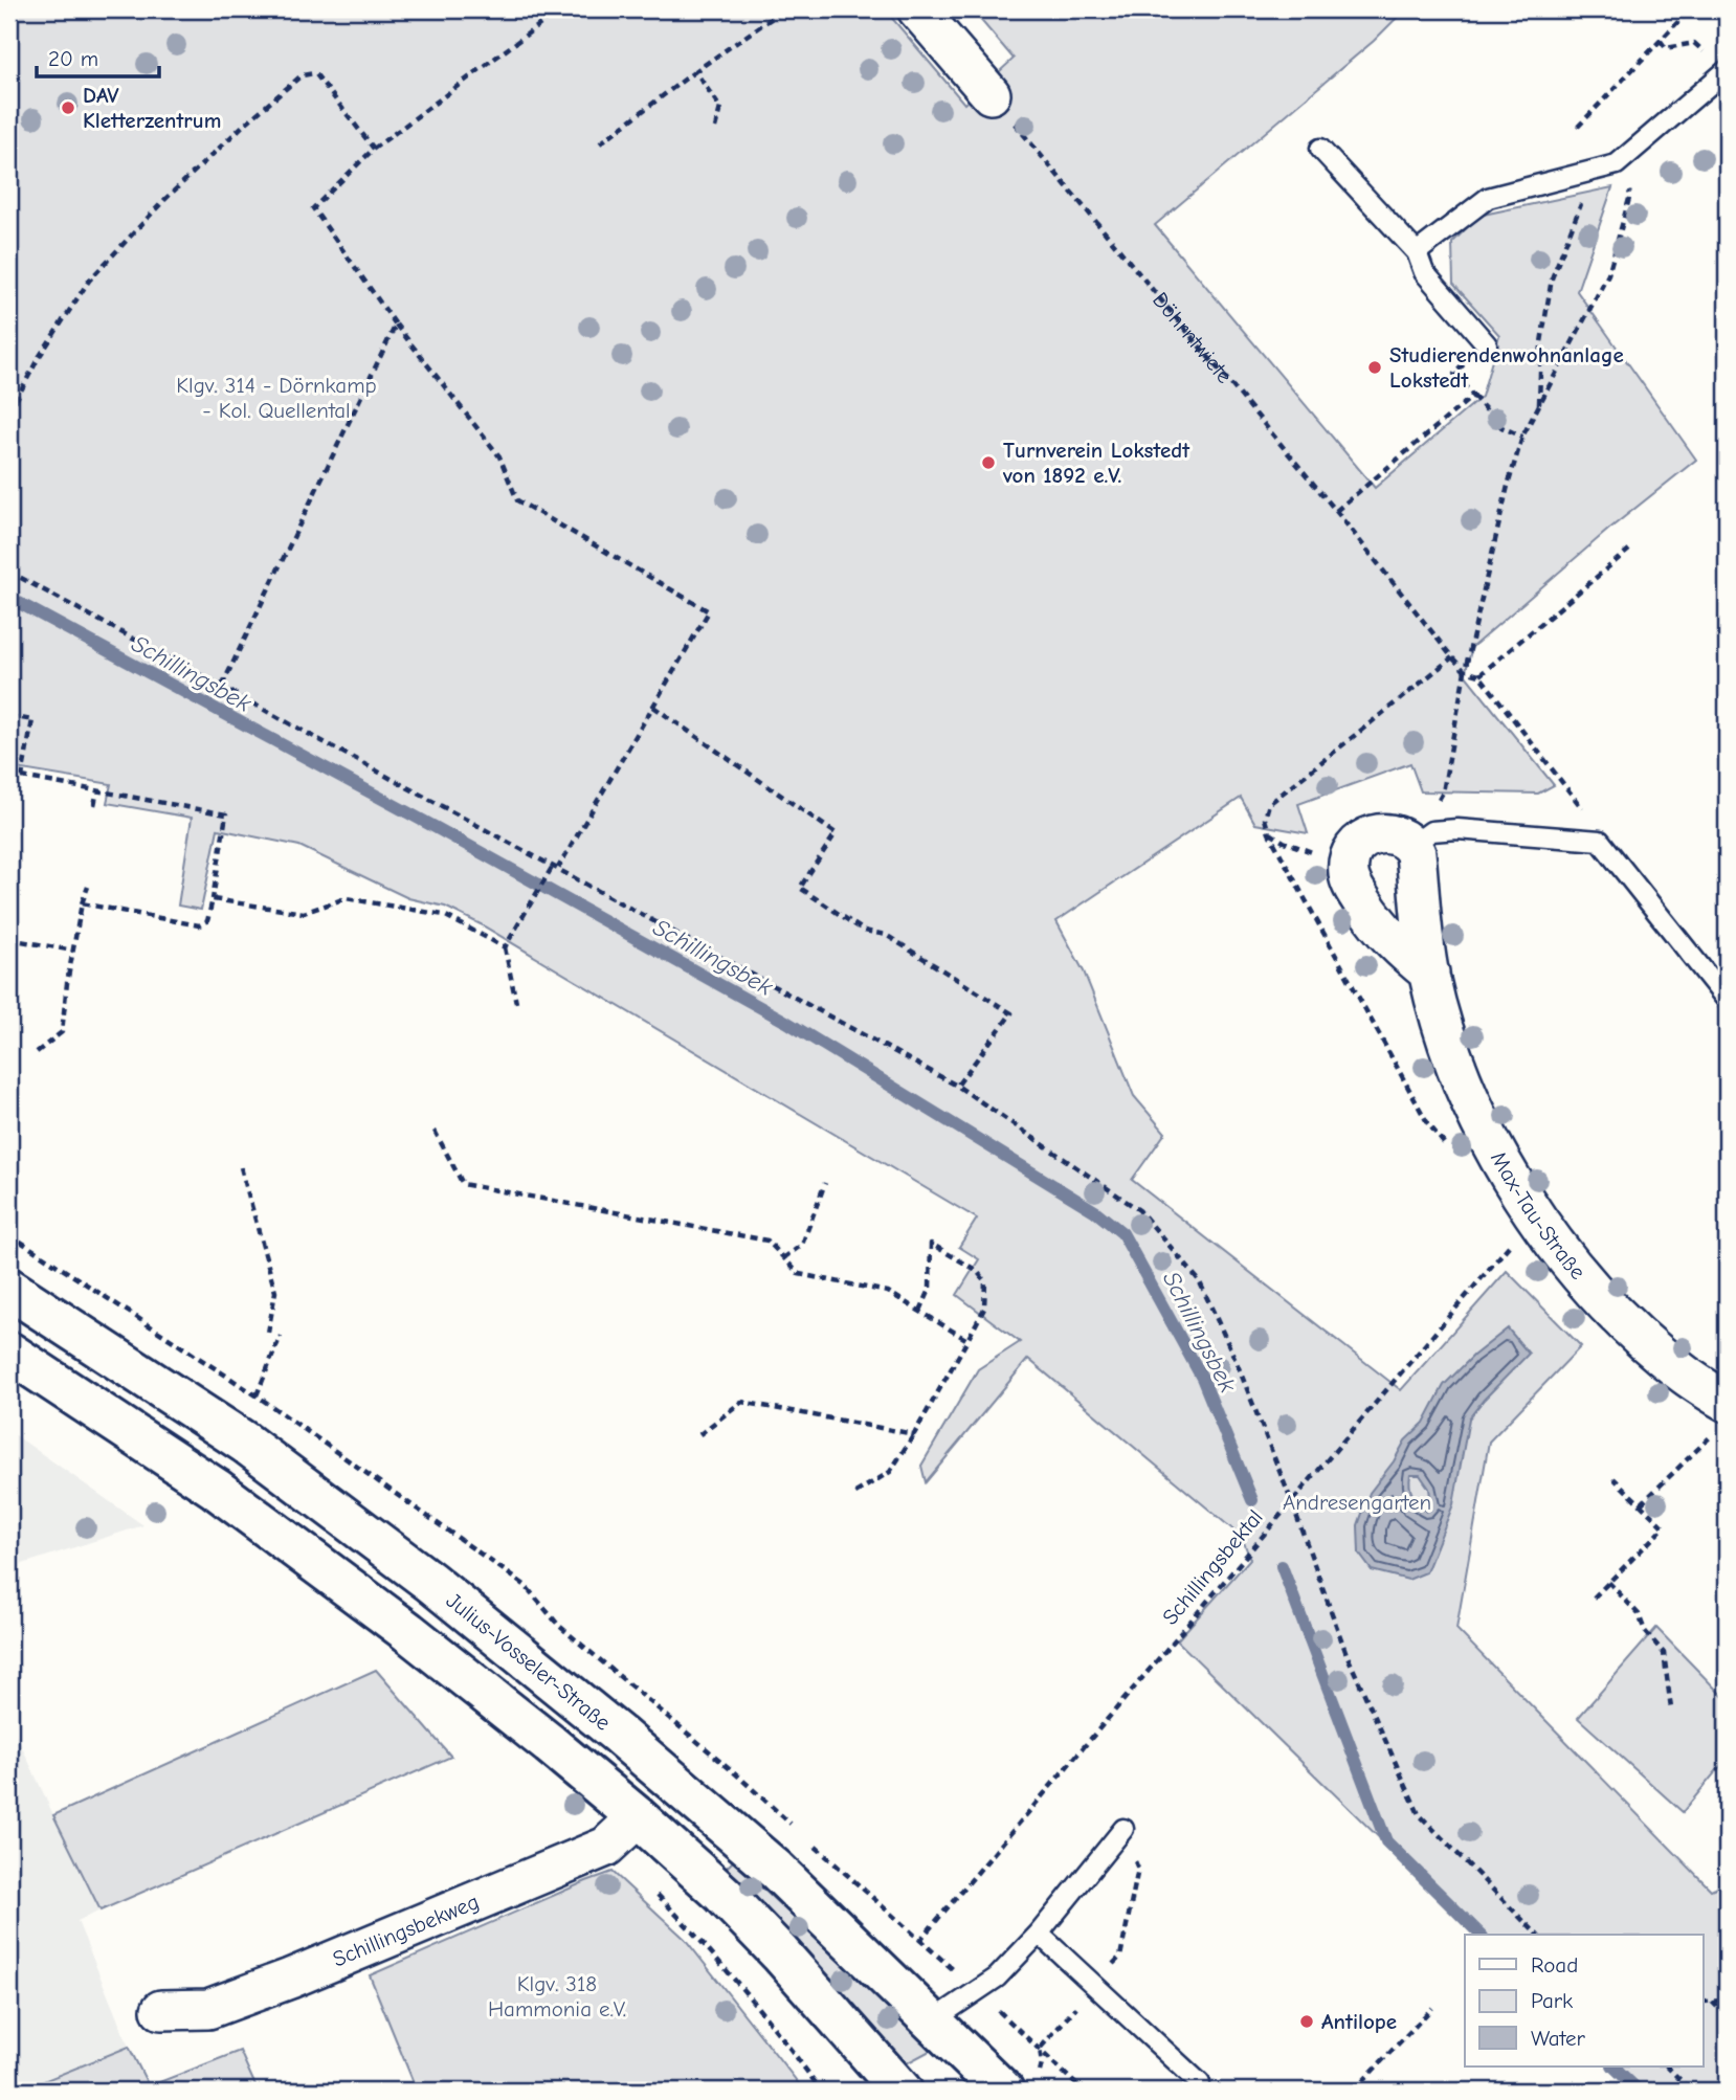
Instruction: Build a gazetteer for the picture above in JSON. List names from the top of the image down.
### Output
{
  "streets": {
    "main road": ["Julius-Vosseler-Straße"],
    "street": ["Max-Tau-Straße", "Schillingsbekweg"],
    "path": ["Döhrntwiete", "Schillingsbektal"]
  },
  "crossings": [
    ["Max-Tau-Straße", "Schillingsbektal"]
  ],
  "water": ["Schillingsbek"],
  "parks": ["Klgv. 314 - Dörnkamp - Kol. Quellental", "Andresengarten", "Klgv. 318 Hammonia e.V."],
  "places": [
    "DAV Kletterzentrum",
    "Studierendenwohnanlage Lokstedt",
    "Turnverein Lokstedt von 1892 e.V.",
    "Antilope"
  ],
  "legend": ["Road", "Park", "Water"],
  "scale_bar": "20 m"
}
